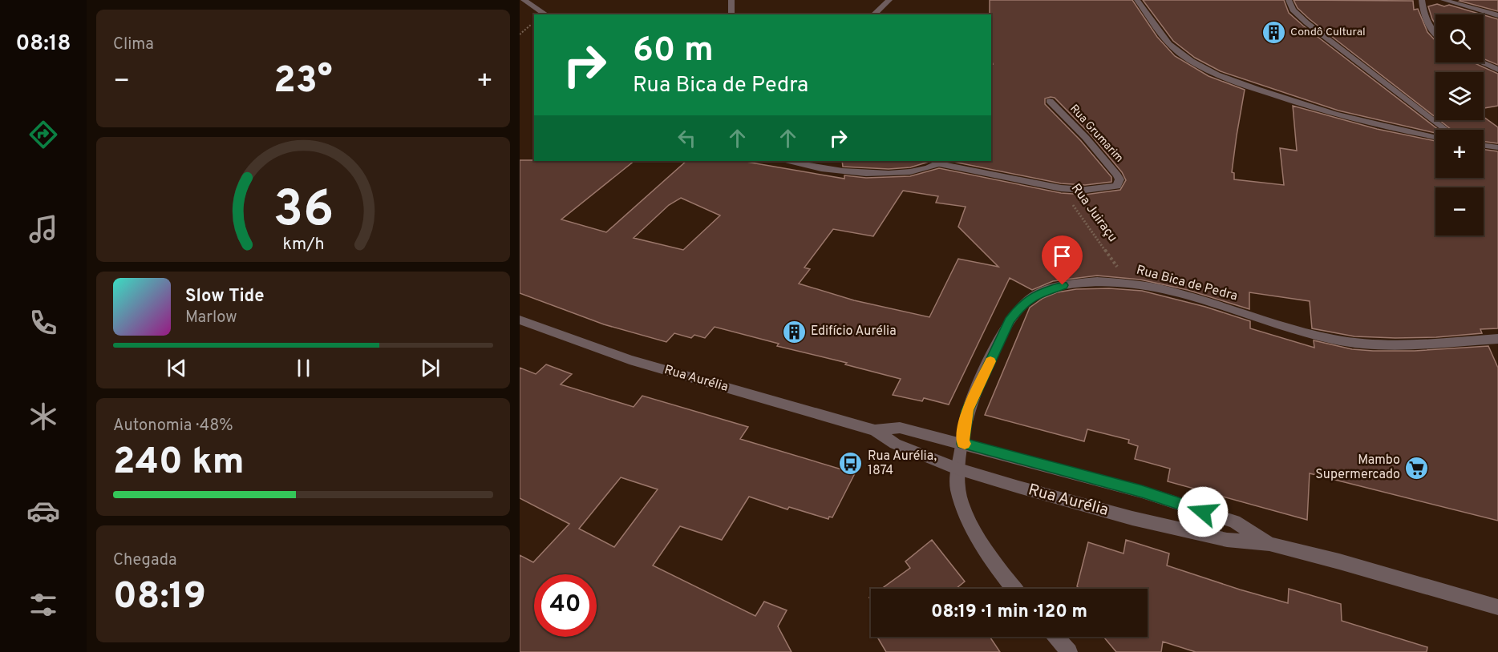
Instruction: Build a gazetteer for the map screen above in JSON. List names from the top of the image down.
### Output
{
  "streets": {
    "street": [
      "Rua Grumarim",
      "Rua Juiraçu",
      "Rua Bica de Pedra",
      "Rua Aurélia"
    ]
  },
  "crossings": [
    ["Rua Grumarim", "Rua Juiraçu"],
    ["Rua Juiraçu", "Rua Bica de Pedra"],
    ["Rua Bica de Pedra", "Rua Aurélia"]
  ],
  "places": {
    "building": ["Condô Cultural", "Edifício Aurélia"],
    "bus stop": ["Rua Aurélia, 1874"],
    "supermarket": ["Mambo Supermercado"]
  },
  "page": {
    "tabs": "08:18",
    "tile": [
      "Clima",
      ["Autonomia · 48%", "240 km"],
      ["Chegada", "08:19"]
    ],
    "map_buttons": ["+", "−"],
    "turn": ["60 m", "Rua Bica de Pedra"],
    "heat": ["−", "23°", "+"],
    "song": ["Slow Tide", "Marlow"],
    "limit": "40",
    "trip": "08:19 · 1 min · 120 m",
    "gauge": ["36", "km/h"]
  }
}
